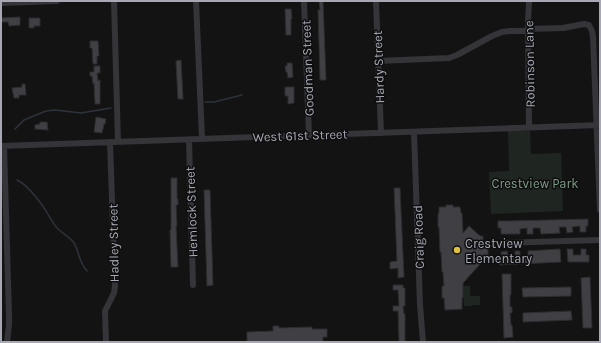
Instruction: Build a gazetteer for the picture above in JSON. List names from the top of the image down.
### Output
{
  "streets": {
    "street": [
      "Robinson Lane",
      "Hardy Street",
      "Goodman Street",
      "West 61st Street",
      "Hemlock Street",
      "Craig Road",
      "Hadley Street"
    ]
  },
  "crossings": [
    ["Robinson Lane", "West 61st Street"],
    ["Hardy Street", "West 61st Street"],
    ["Goodman Street", "West 61st Street"],
    ["West 61st Street", "Hemlock Street"],
    ["West 61st Street", "Craig Road"],
    ["West 61st Street", "Hadley Street"]
  ],
  "parks": ["Crestview Park"],
  "places": ["Crestview Elementary"]
}
